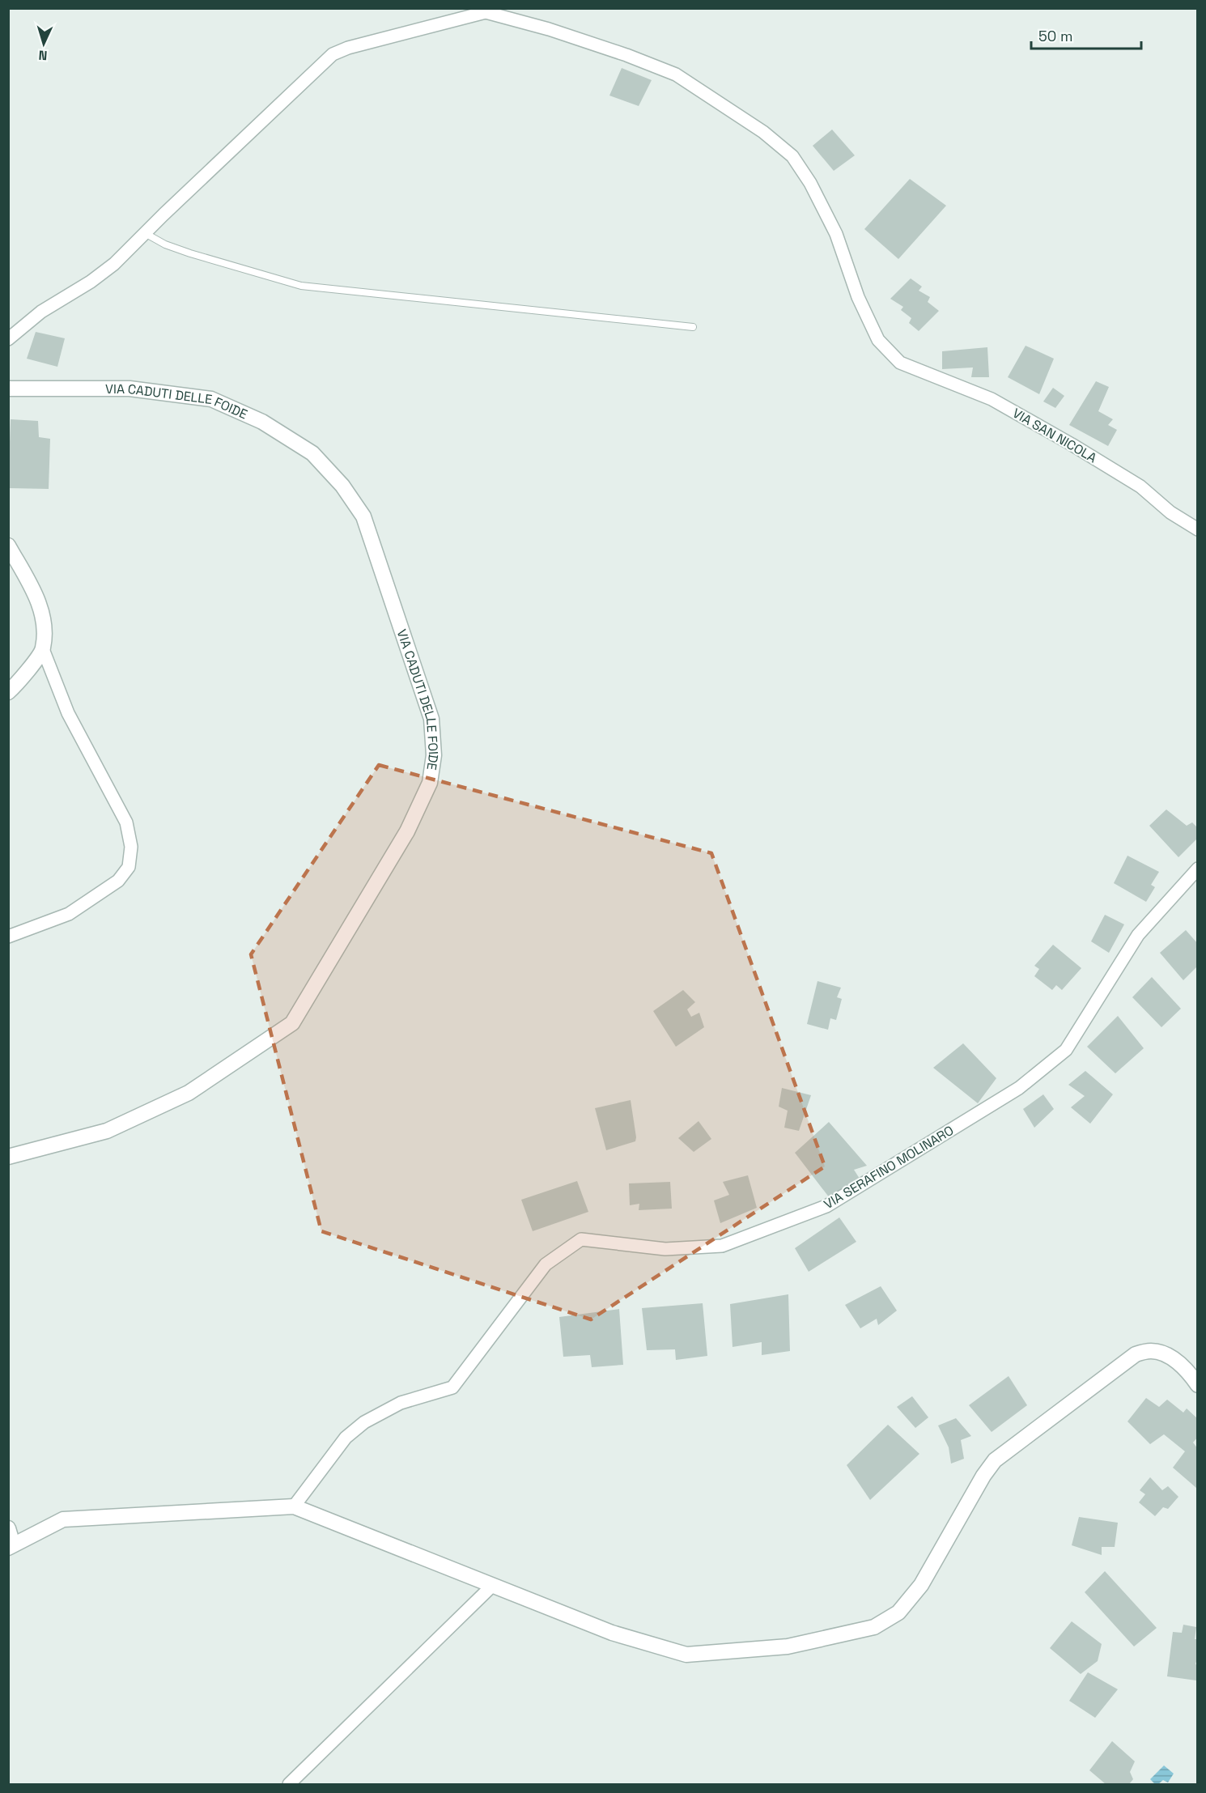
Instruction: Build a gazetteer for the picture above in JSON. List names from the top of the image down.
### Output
{
  "streets": {
    "street": ["VIA CADUTI DELLE FOIDE", "VIA SAN NICOLA", "VIA SERAFINO MOLINARO"]
  },
  "scale_bar": "50 m",
  "north": "bottom"
}
